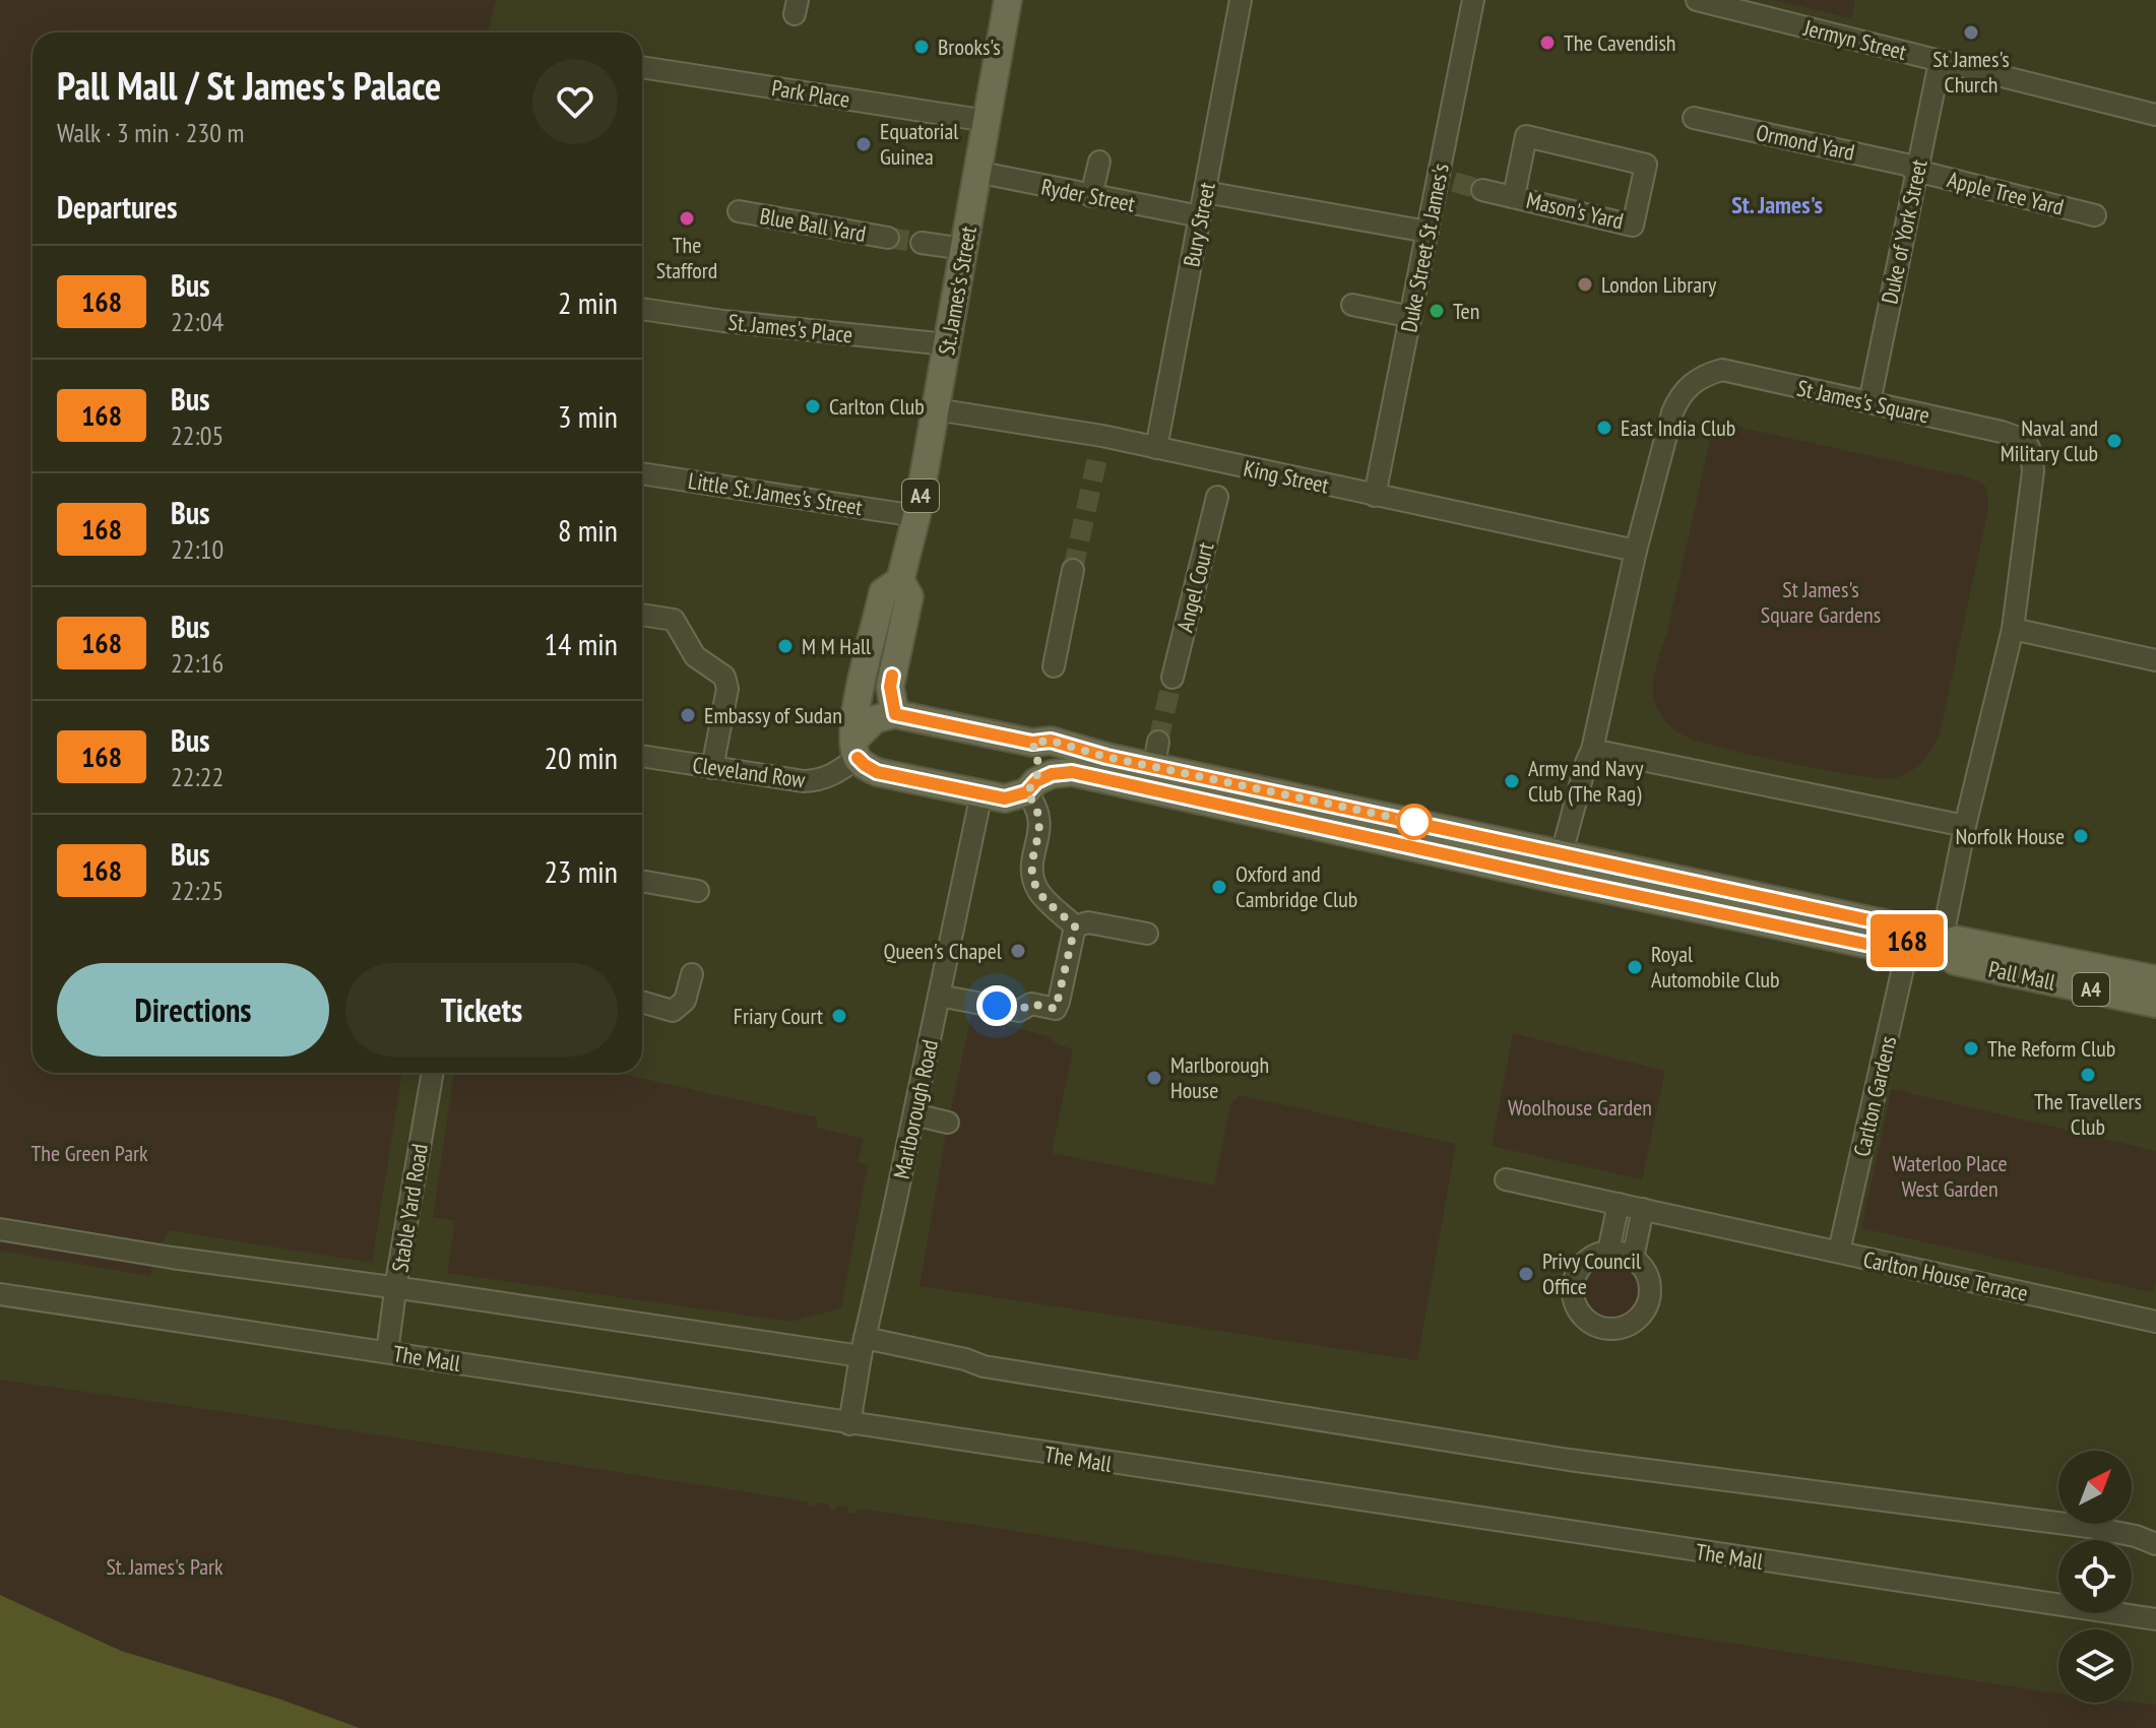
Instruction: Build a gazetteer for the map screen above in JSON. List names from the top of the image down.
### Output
{
  "streets": {
    "main road": ["St. James's Street", "A4", "Pall Mall"],
    "street": [
      "Jermyn Street",
      "Park Place",
      "Ormond Yard",
      "Apple Tree Yard",
      "Ryder Street",
      "Mason's Yard",
      "Blue Ball Yard",
      "Bury Street",
      "Duke of York Street",
      "Duke Street St James's",
      "St. James's Place",
      "St James's Square",
      "King Street",
      "Little St. James's Street",
      "Angel Court",
      "Cleveland Row",
      "Carlton Gardens",
      "Marlborough Road",
      "Stable Yard Road",
      "Carlton House Terrace",
      "The Mall"
    ]
  },
  "crossings": [
    ["Jermyn Street", "Duke of York Street"],
    ["Park Place", "St. James's Street"],
    ["Ormond Yard", "Apple Tree Yard"],
    ["Ormond Yard", "Duke of York Street"],
    ["Apple Tree Yard", "Duke of York Street"],
    ["Ryder Street", "Bury Street"],
    ["Ryder Street", "St. James's Street"],
    ["Bury Street", "King Street"],
    ["Duke of York Street", "St James's Square"],
    ["Duke Street St James's", "King Street"],
    ["St. James's Street", "St. James's Place"],
    ["St. James's Street", "King Street"],
    ["St. James's Street", "Little St. James's Street"],
    ["St. James's Street", "Cleveland Row"],
    ["St. James's Street", "Pall Mall"],
    ["St James's Square", "King Street"],
    ["St James's Square", "Pall Mall"],
    ["King Street", "Angel Court"],
    ["Cleveland Row", "Pall Mall"],
    ["Pall Mall", "Carlton Gardens"],
    ["Pall Mall", "Marlborough Road"],
    ["Carlton Gardens", "Carlton House Terrace"],
    ["Marlborough Road", "The Mall"],
    ["Stable Yard Road", "The Mall"]
  ],
  "districts": ["St. James's"],
  "parks": [
    "St James's Square Gardens",
    "Woolhouse Garden",
    "The Green Park",
    "Waterloo Place West Garden",
    "St. James's Park"
  ],
  "places": [
    "St James's Church",
    "The Cavendish",
    "Brooks's",
    "Equatorial Guinea",
    "The Stafford",
    "London Library",
    "Ten",
    "Carlton Club",
    "East India Club",
    "Naval and Military Club",
    "M M Hall",
    "Embassy of Sudan",
    "Army and Navy Club (The Rag)",
    "Norfolk House",
    "Oxford and Cambridge Club",
    "Queen's Chapel",
    "Royal Automobile Club",
    "Friary Court",
    "The Reform Club",
    "The Travellers Club",
    "Marlborough House",
    "Privy Council Office"
  ],
  "lines": ["bus line 168"],
  "north": "top right",
  "page": {
    "on_map": "168",
    "heading": [
      ["Pall Mall / St James's Palace", "Walk · 3 min · 230 m"],
      "Departures"
    ],
    "list": [
      {
        "mark": "168",
        "name": "Bus",
        "note": "22:04",
        "value": "2 min"
      },
      {
        "mark": "168",
        "name": "Bus",
        "note": "22:05",
        "value": "3 min"
      },
      {
        "mark": "168",
        "name": "Bus",
        "note": "22:10",
        "value": "8 min"
      },
      {
        "mark": "168",
        "name": "Bus",
        "note": "22:16",
        "value": "14 min"
      },
      {
        "mark": "168",
        "name": "Bus",
        "note": "22:22",
        "value": "20 min"
      },
      {
        "mark": "168",
        "name": "Bus",
        "note": "22:25",
        "value": "23 min"
      }
    ],
    "buttons": ["Directions", "Tickets"]
  }
}
